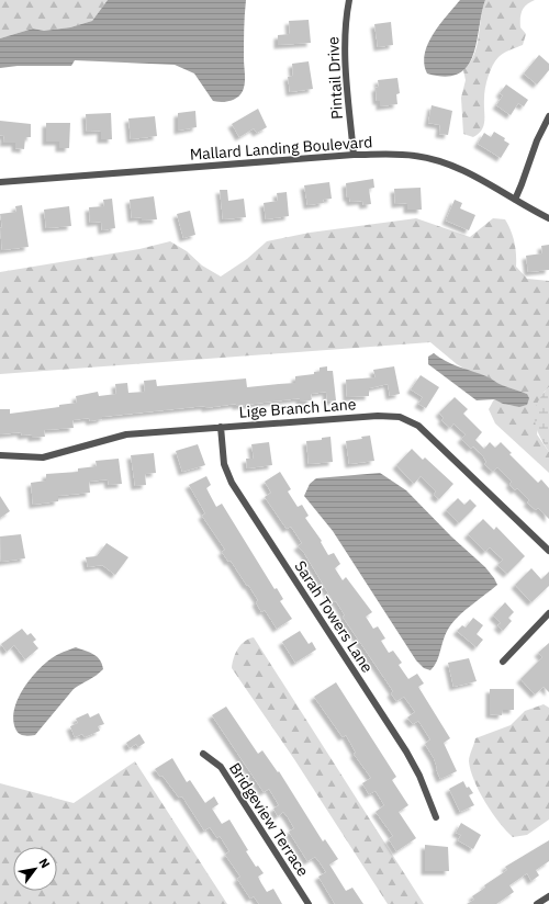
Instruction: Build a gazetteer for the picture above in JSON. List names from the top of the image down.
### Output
{
  "streets": {
    "street": [
      "Pintail Drive",
      "Mallard Landing Boulevard",
      "Lige Branch Lane",
      "Sarah Towers Lane",
      "Bridgeview Terrace"
    ]
  },
  "crossings": [
    ["Pintail Drive", "Mallard Landing Boulevard"],
    ["Lige Branch Lane", "Sarah Towers Lane"]
  ],
  "north": "top right"
}
